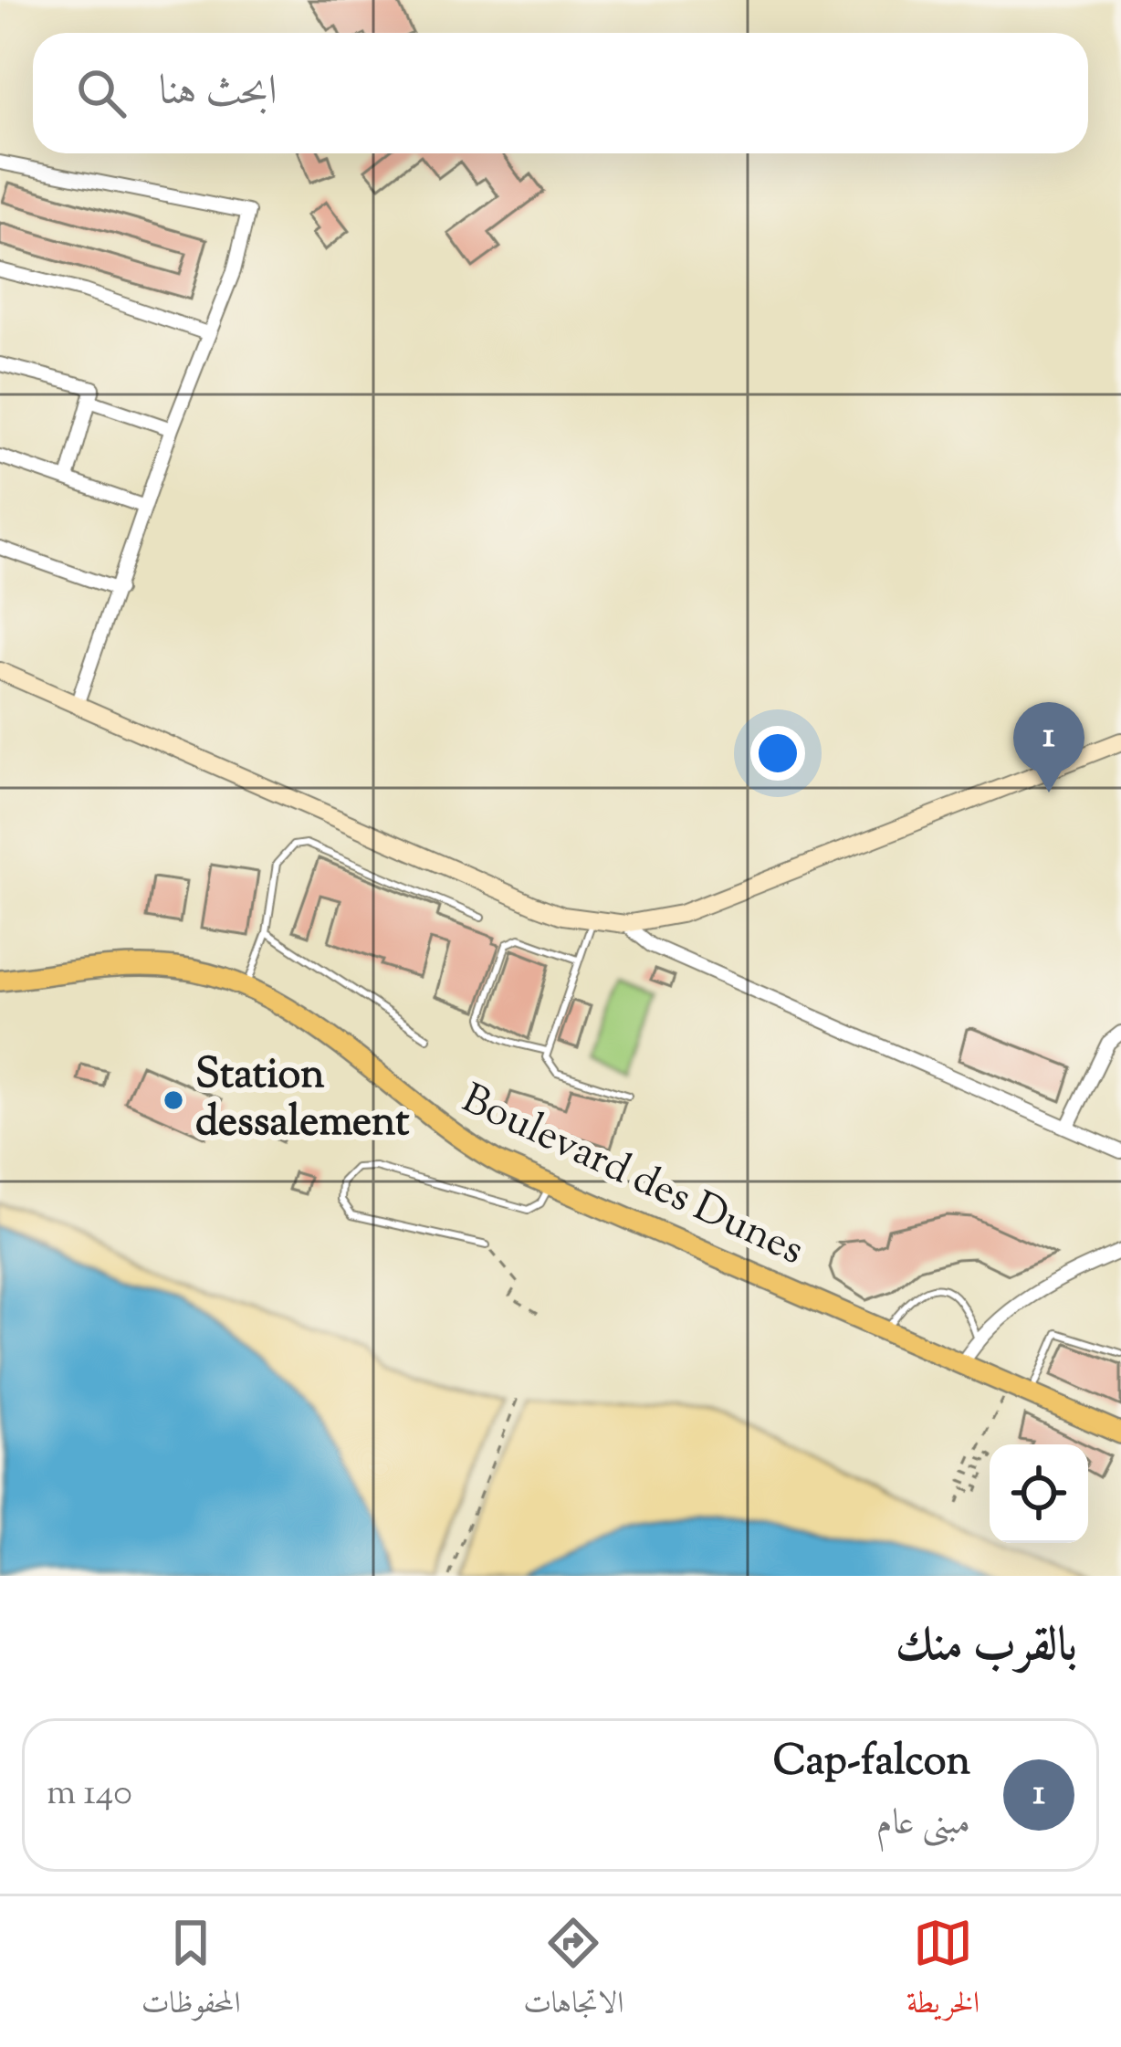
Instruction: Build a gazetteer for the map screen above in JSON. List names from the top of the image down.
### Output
{
  "streets": {
    "main road": ["Boulevard des Dunes"]
  },
  "places": ["Station dessalement"],
  "page": {
    "search": "ابحث هنا",
    "pins": "1",
    "heading": "بالقرب منك",
    "list": [
      {
        "mark": "1",
        "name": "Cap-falcon",
        "note": "مبنى عام",
        "value": "140 m"
      }
    ],
    "nav": ["الخريطة", "الاتجاهات", "المحفوظات"]
  }
}
